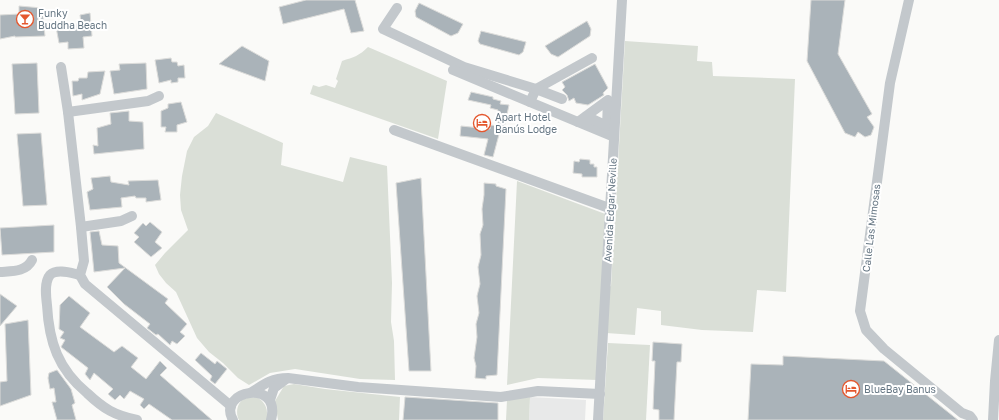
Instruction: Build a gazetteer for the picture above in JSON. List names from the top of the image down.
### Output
{
  "streets": {
    "street": ["Avenida Edgar Neville", "Calle Las Mimosas"]
  },
  "places": {
    "bar": ["Funky Buddha Beach"],
    "hotel": ["Apart Hotel Banús Lodge", "BlueBay Banus"]
  }
}
